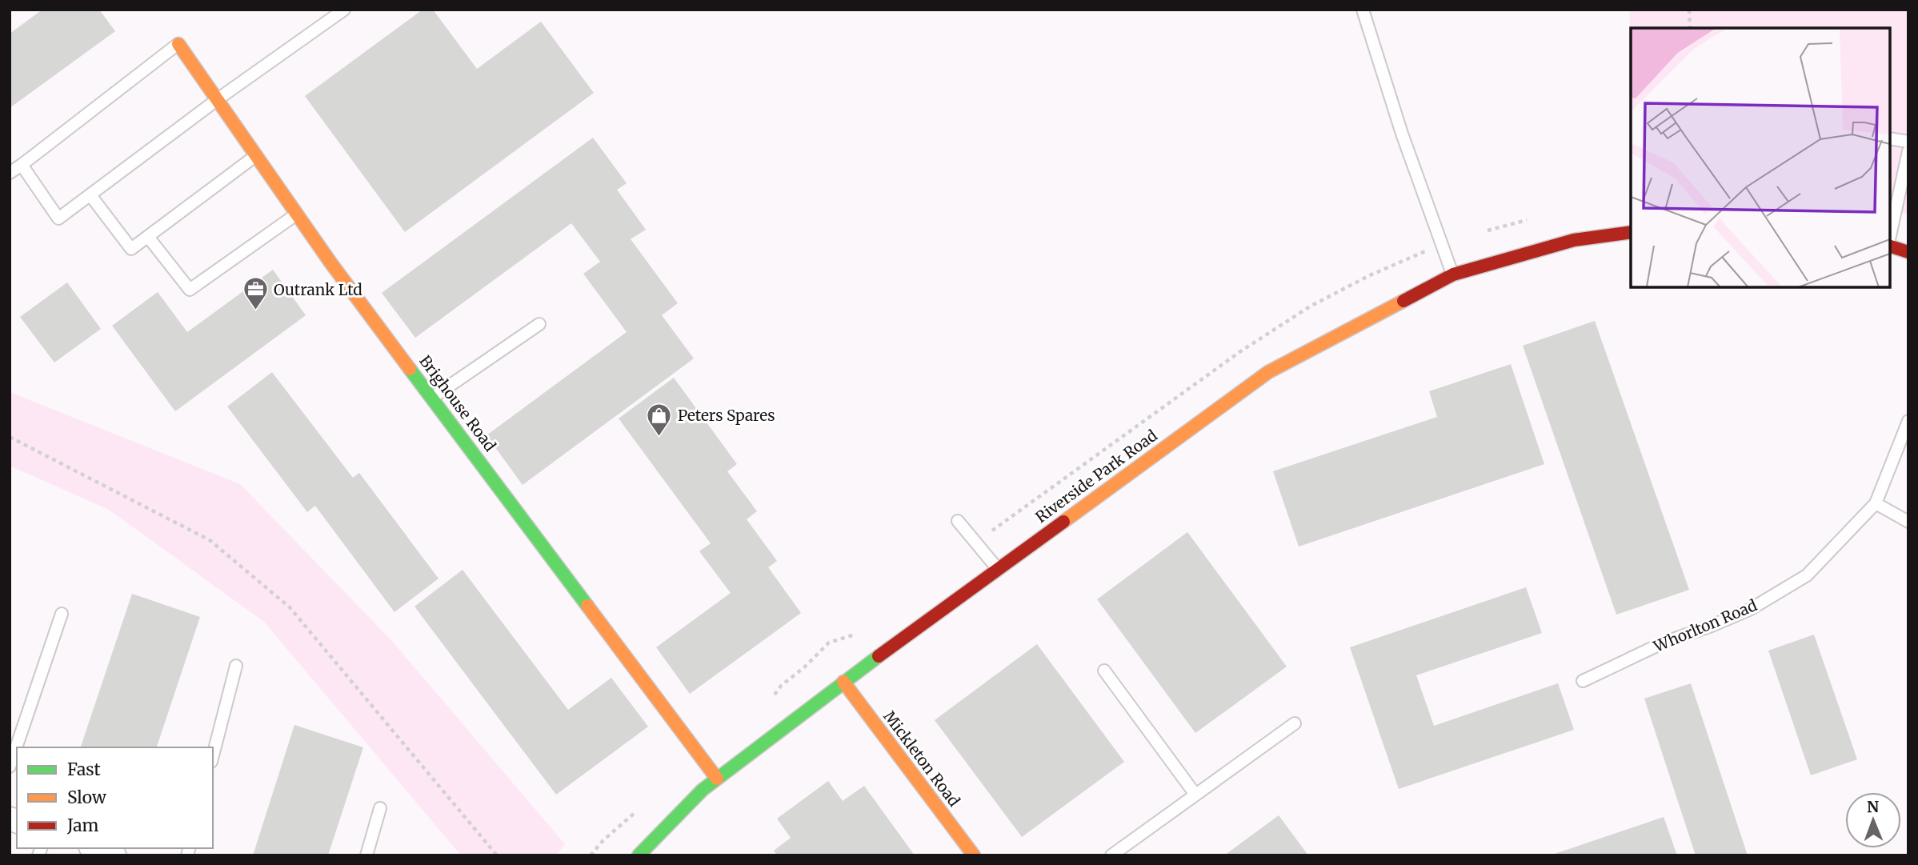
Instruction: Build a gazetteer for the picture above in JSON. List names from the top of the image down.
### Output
{
  "streets": {
    "street": ["Brighouse Road", "Riverside Park Road", "Mickleton Road"],
    "lane": ["Whorlton Road"]
  },
  "crossings": [
    ["Brighouse Road", "Riverside Park Road"],
    ["Riverside Park Road", "Mickleton Road"]
  ],
  "places": {
    "office": ["Outrank Ltd"],
    "shop": ["Peters Spares"]
  },
  "legend": ["Fast", "Slow", "Jam"],
  "north": "top"
}
